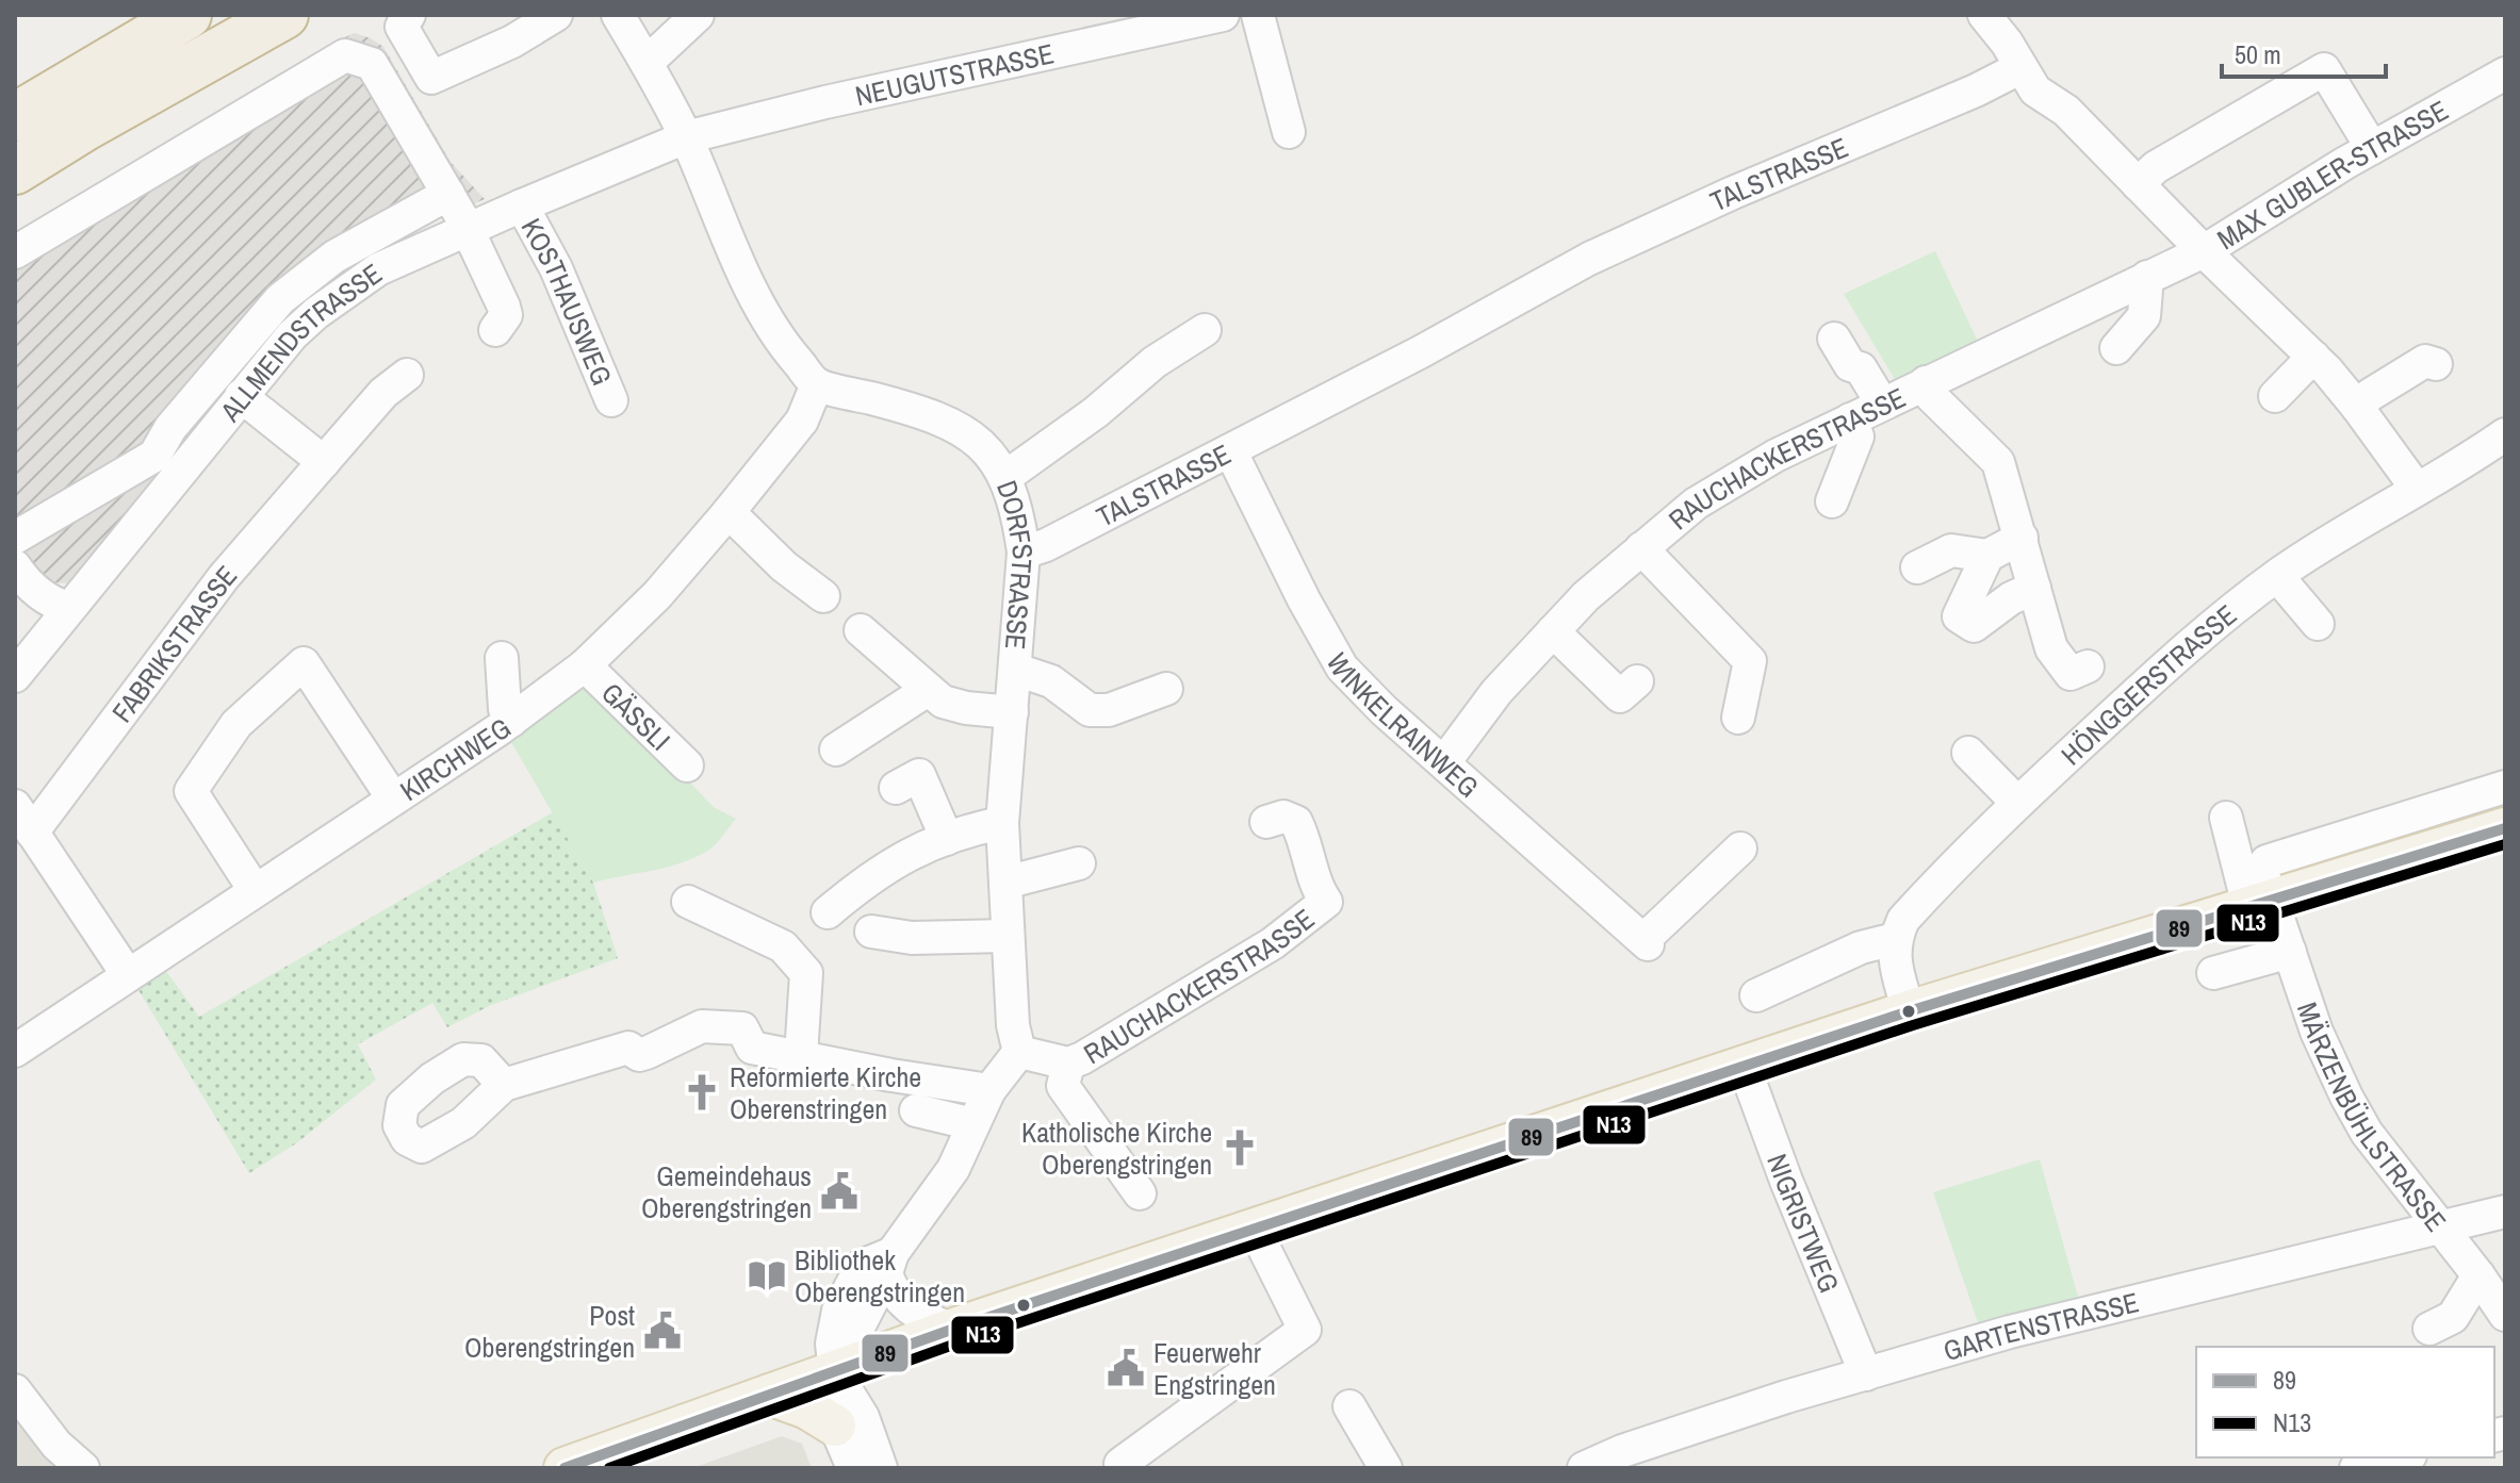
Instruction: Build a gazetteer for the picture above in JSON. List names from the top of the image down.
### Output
{
  "streets": {
    "street": [
      "NEUGUTSTRASSE",
      "TALSTRASSE",
      "MAX GUBLER-STRASSE",
      "KOSTHAUSWEG",
      "ALLMENDSTRASSE",
      "RAUCHACKERSTRASSE",
      "DORFSTRASSE",
      "FABRIKSTRASSE",
      "HÖNGGERSTRASSE",
      "GÄSSLI",
      "WINKELRAINWEG",
      "KIRCHWEG",
      "MÄRZENBÜHLSTRASSE",
      "NIGRISTWEG",
      "GARTENSTRASSE"
    ]
  },
  "crossings": [
    ["NEUGUTSTRASSE", "ALLMENDSTRASSE"],
    ["TALSTRASSE", "DORFSTRASSE"],
    ["TALSTRASSE", "WINKELRAINWEG"],
    ["MAX GUBLER-STRASSE", "RAUCHACKERSTRASSE"],
    ["KOSTHAUSWEG", "ALLMENDSTRASSE"],
    ["RAUCHACKERSTRASSE", "DORFSTRASSE"],
    ["RAUCHACKERSTRASSE", "WINKELRAINWEG"],
    ["DORFSTRASSE", "KIRCHWEG"],
    ["GÄSSLI", "KIRCHWEG"],
    ["MÄRZENBÜHLSTRASSE", "GARTENSTRASSE"],
    ["NIGRISTWEG", "GARTENSTRASSE"]
  ],
  "places": {
    "church": ["Reformierte Kirche Oberenstringen", "Katholische Kirche Oberengstringen"],
    "public building": ["Gemeindehaus Oberengstringen", "Post Oberengstringen", "Feuerwehr Engstringen"],
    "library": ["Bibliothek Oberengstringen"]
  },
  "lines": ["transit line 89", "transit line N13"],
  "legend": ["89", "N13"],
  "scale_bar": "50 m"
}
